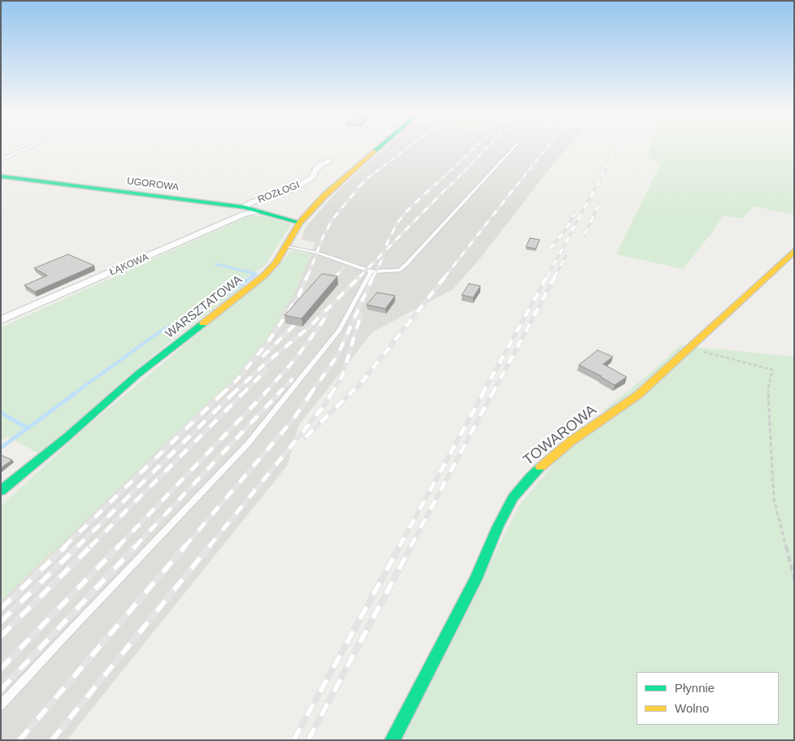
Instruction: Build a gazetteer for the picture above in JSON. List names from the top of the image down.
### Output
{
  "streets": {
    "street": [
      "UGOROWA",
      "ROZŁOGI",
      "ŁĄKOWA",
      "WARSZTATOWA",
      "TOWAROWA"
    ]
  },
  "crossings": [
    ["UGOROWA", "ROZŁOGI"],
    ["UGOROWA", "ŁĄKOWA"],
    ["UGOROWA", "WARSZTATOWA"]
  ],
  "legend": ["Płynnie", "Wolno"]
}
